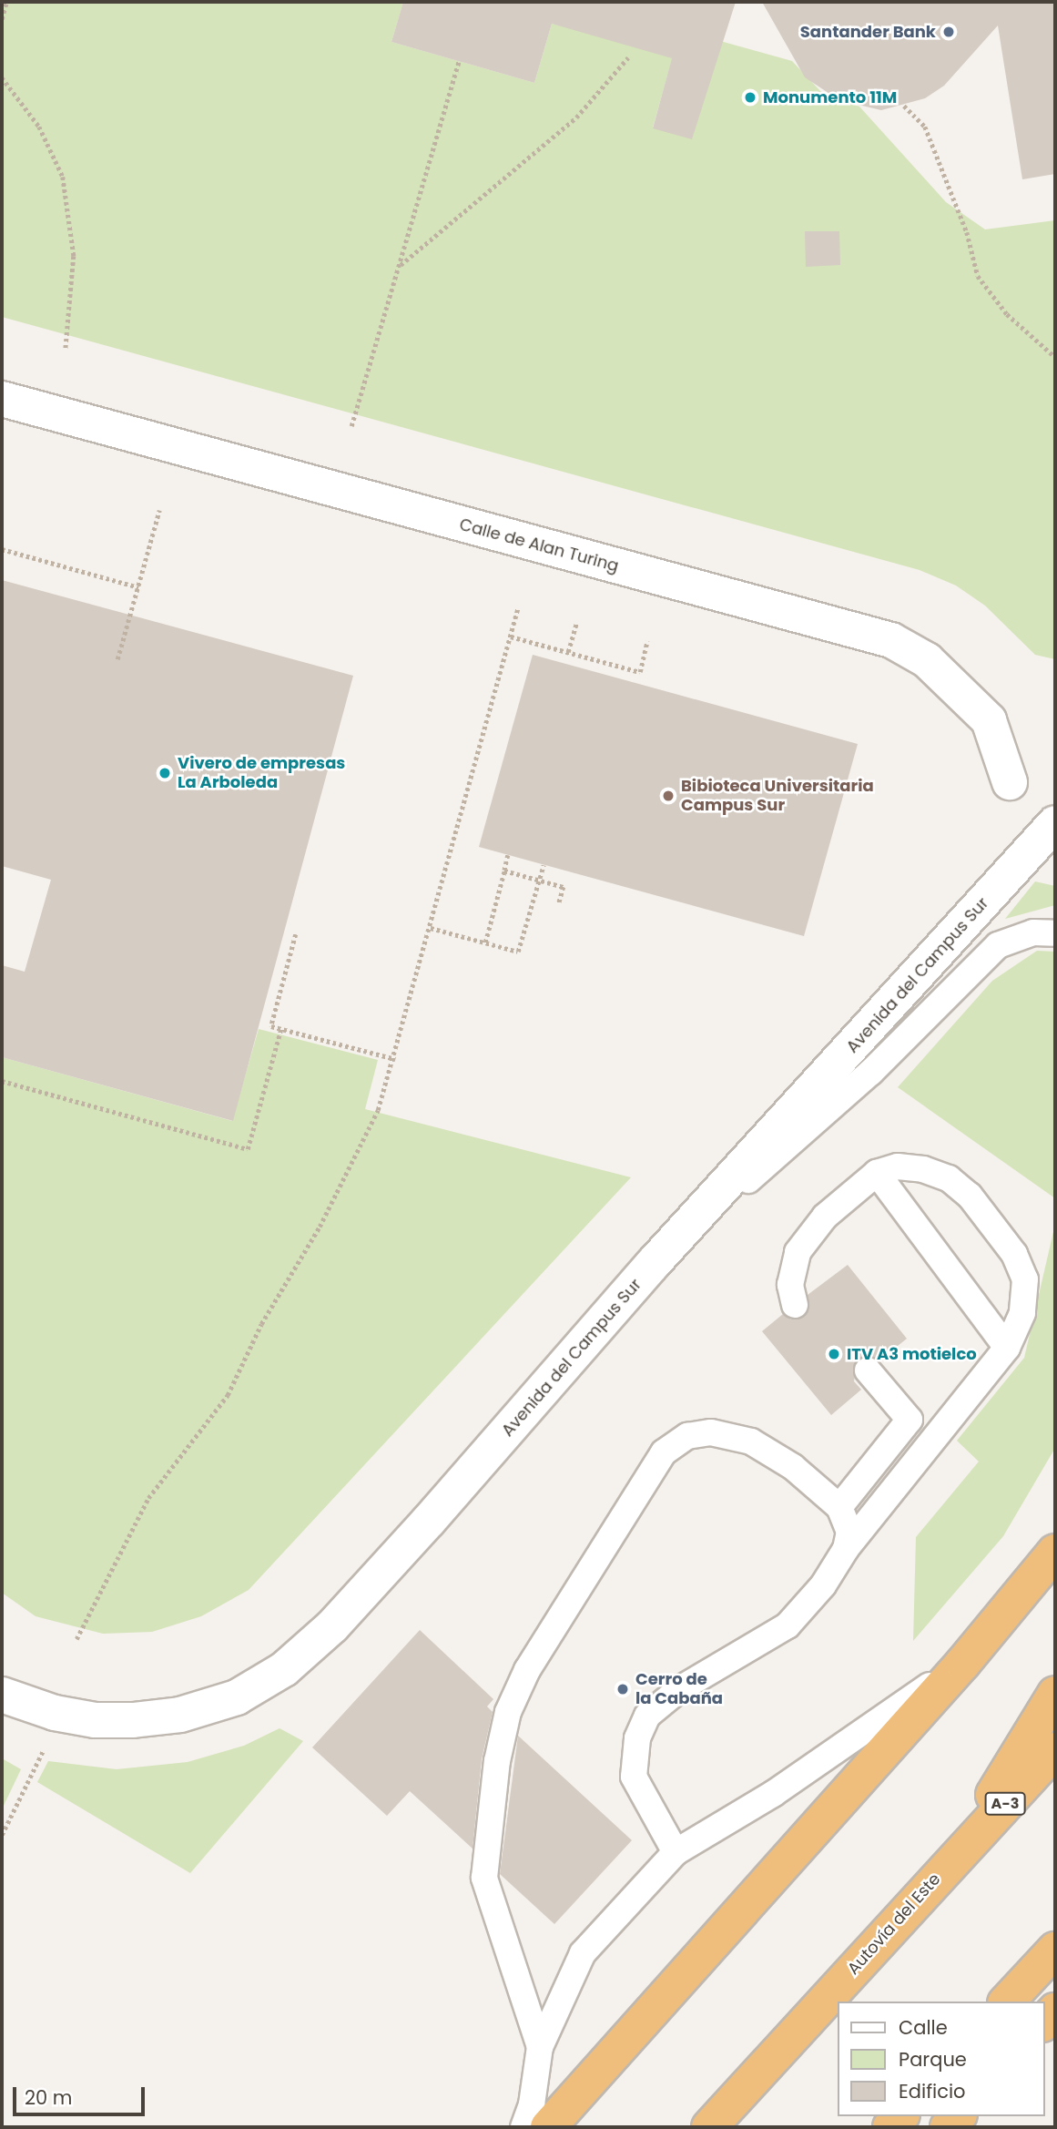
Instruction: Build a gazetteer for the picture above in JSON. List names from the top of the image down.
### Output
{
  "streets": {
    "highway": ["A-3", "Autovía del Este"],
    "street": ["Calle de Alan Turing", "Avenida del Campus Sur"]
  },
  "places": [
    "Santander Bank",
    "Monumento 11M",
    "Vivero de empresas La Arboleda",
    "Bibioteca Universitaria Campus Sur",
    "ITV A3 motielco",
    "Cerro de la Cabaña"
  ],
  "legend": ["Calle", "Parque", "Edificio"],
  "scale_bar": "20 m"
}
